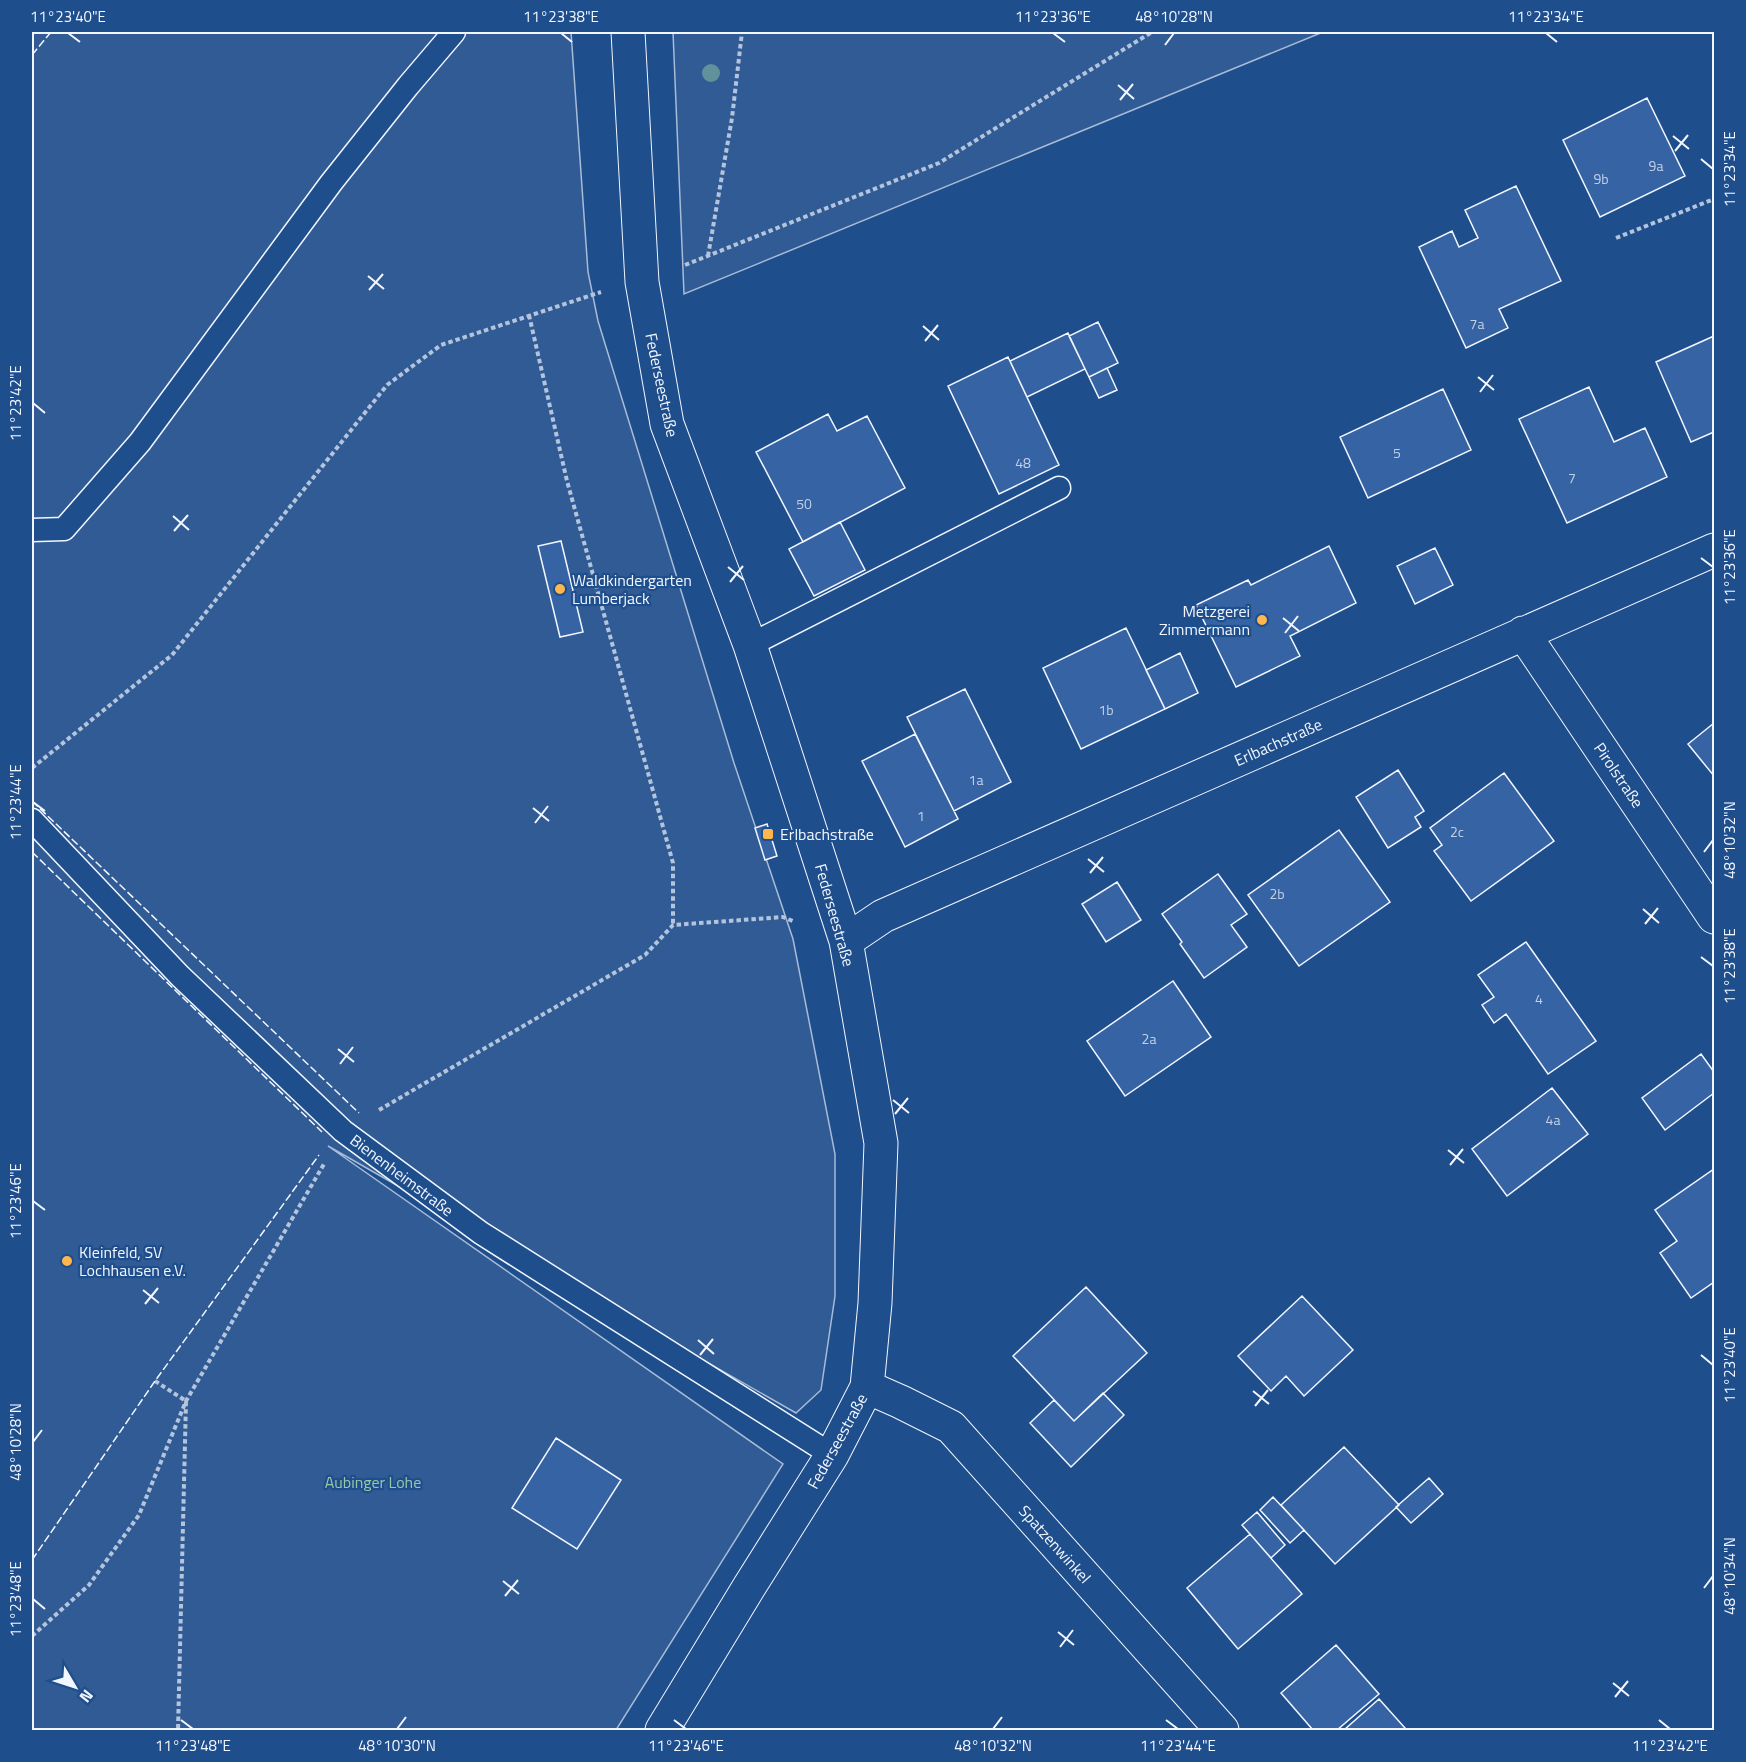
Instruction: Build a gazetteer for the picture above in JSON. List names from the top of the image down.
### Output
{
  "streets": {
    "street": [
      "Federseestraße",
      "Erlbachstraße",
      "Pirolstraße",
      "Spatzenwinkel"
    ],
    "lane": ["Bienenheimstraße"]
  },
  "crossings": [
    ["Federseestraße", "Erlbachstraße"],
    ["Federseestraße", "Bienenheimstraße"],
    ["Federseestraße", "Spatzenwinkel"],
    ["Erlbachstraße", "Pirolstraße"]
  ],
  "parks": ["Aubinger Lohe"],
  "places": {
    "other": ["Waldkindergarten Lumberjack", "Metzgerei Zimmermann", "Kleinfeld, SV Lochhausen e.V."],
    "transit": ["Erlbachstraße"]
  },
  "house_numbers": [
    "9a",
    "9b",
    "7a",
    "5",
    "48",
    "7",
    "50",
    "1b",
    "1a",
    "1",
    "2c",
    "2b",
    "4",
    "2a",
    "4a"
  ],
  "north": "bottom right",
  "coordinates": [
    "11°23'40\"E",
    "11°23'38\"E",
    "11°23'36\"E",
    "48°10'28\"N",
    "11°23'34\"E",
    "11°23'42\"E",
    "11°23'44\"E",
    "48°10'32\"N",
    "11°23'46\"E",
    "48°10'34\"N",
    "11°23'48\"E",
    "48°10'30\"N"
  ]
}
